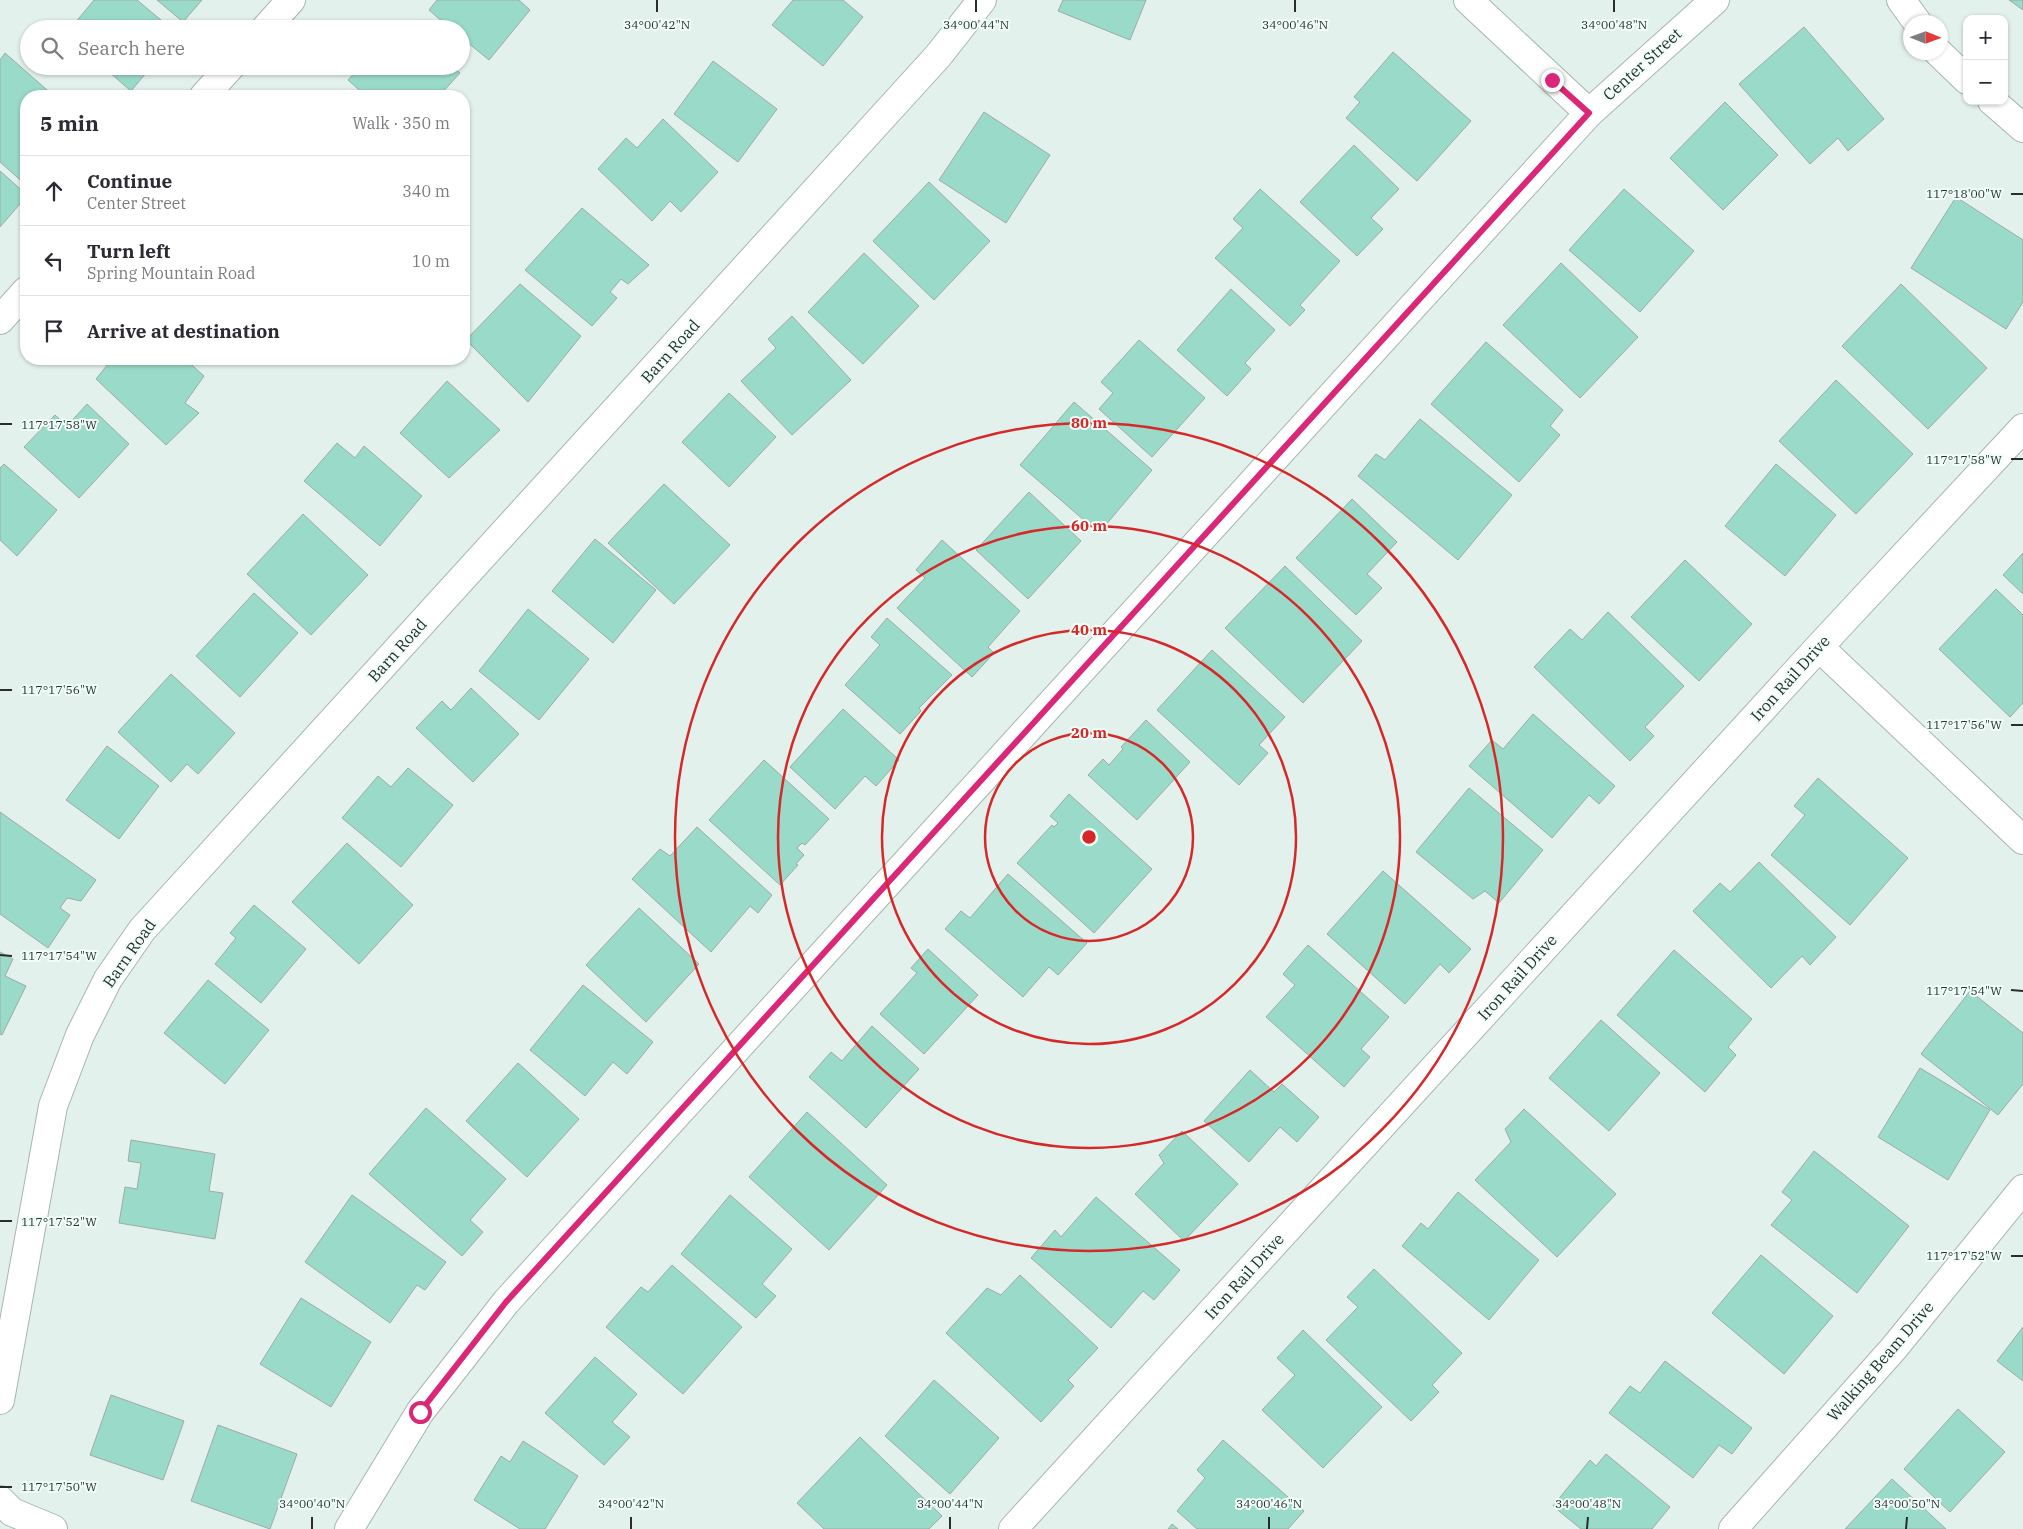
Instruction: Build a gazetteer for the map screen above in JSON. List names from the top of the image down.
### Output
{
  "streets": {
    "street": [
      "Center Street",
      "Barn Road",
      "Iron Rail Drive",
      "Walking Beam Drive"
    ]
  },
  "north": "right",
  "page": {
    "map_buttons": ["+", "−"],
    "search": "Search here",
    "heading": ["5 min", "Walk · 350 m"],
    "list": [
      ["Continue", "Center Street", "340 m"],
      ["Turn left", "Spring Mountain Road", "10 m"],
      "Arrive at destination"
    ]
  },
  "coordinates": [
    "34°00'42\"N",
    "34°00'44\"N",
    "34°00'46\"N",
    "34°00'48\"N",
    "117°18'00\"W",
    "117°17'58\"W",
    "117°17'56\"W",
    "117°17'54\"W",
    "117°17'52\"W",
    "117°17'50\"W",
    "34°00'40\"N",
    "34°00'50\"N"
  ],
  "rings": [
    "80 m",
    "60 m",
    "40 m",
    "20 m"
  ]
}
